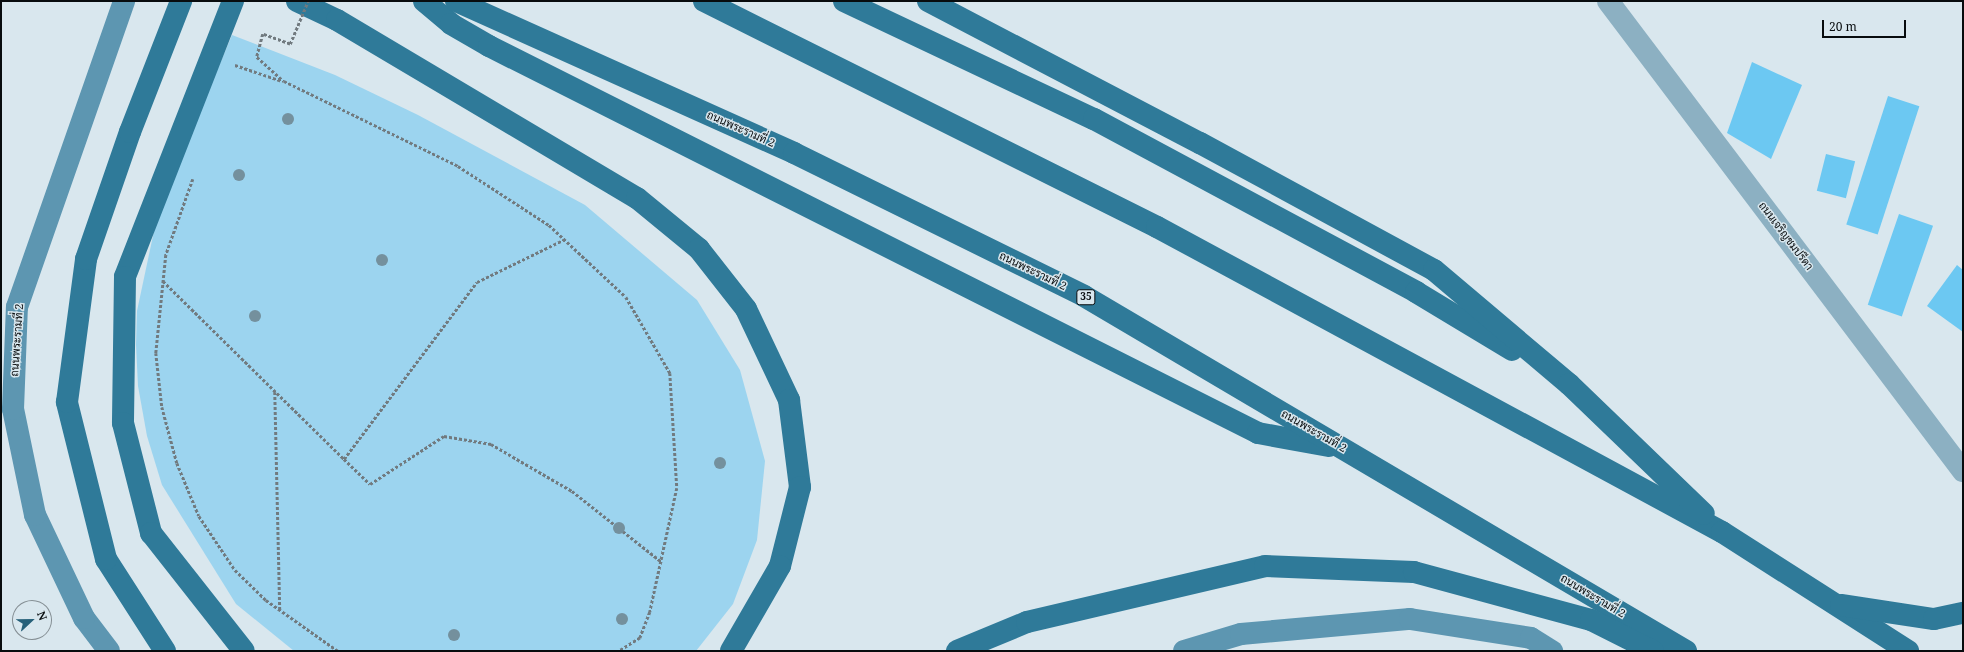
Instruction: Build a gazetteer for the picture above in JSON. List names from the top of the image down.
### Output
{
  "streets": {
    "highway": ["ถนนพระรามที่ 2", "35"],
    "street": ["ถนนเจริญชมปรีดา"]
  },
  "scale_bar": "20 m",
  "north": "right"
}
